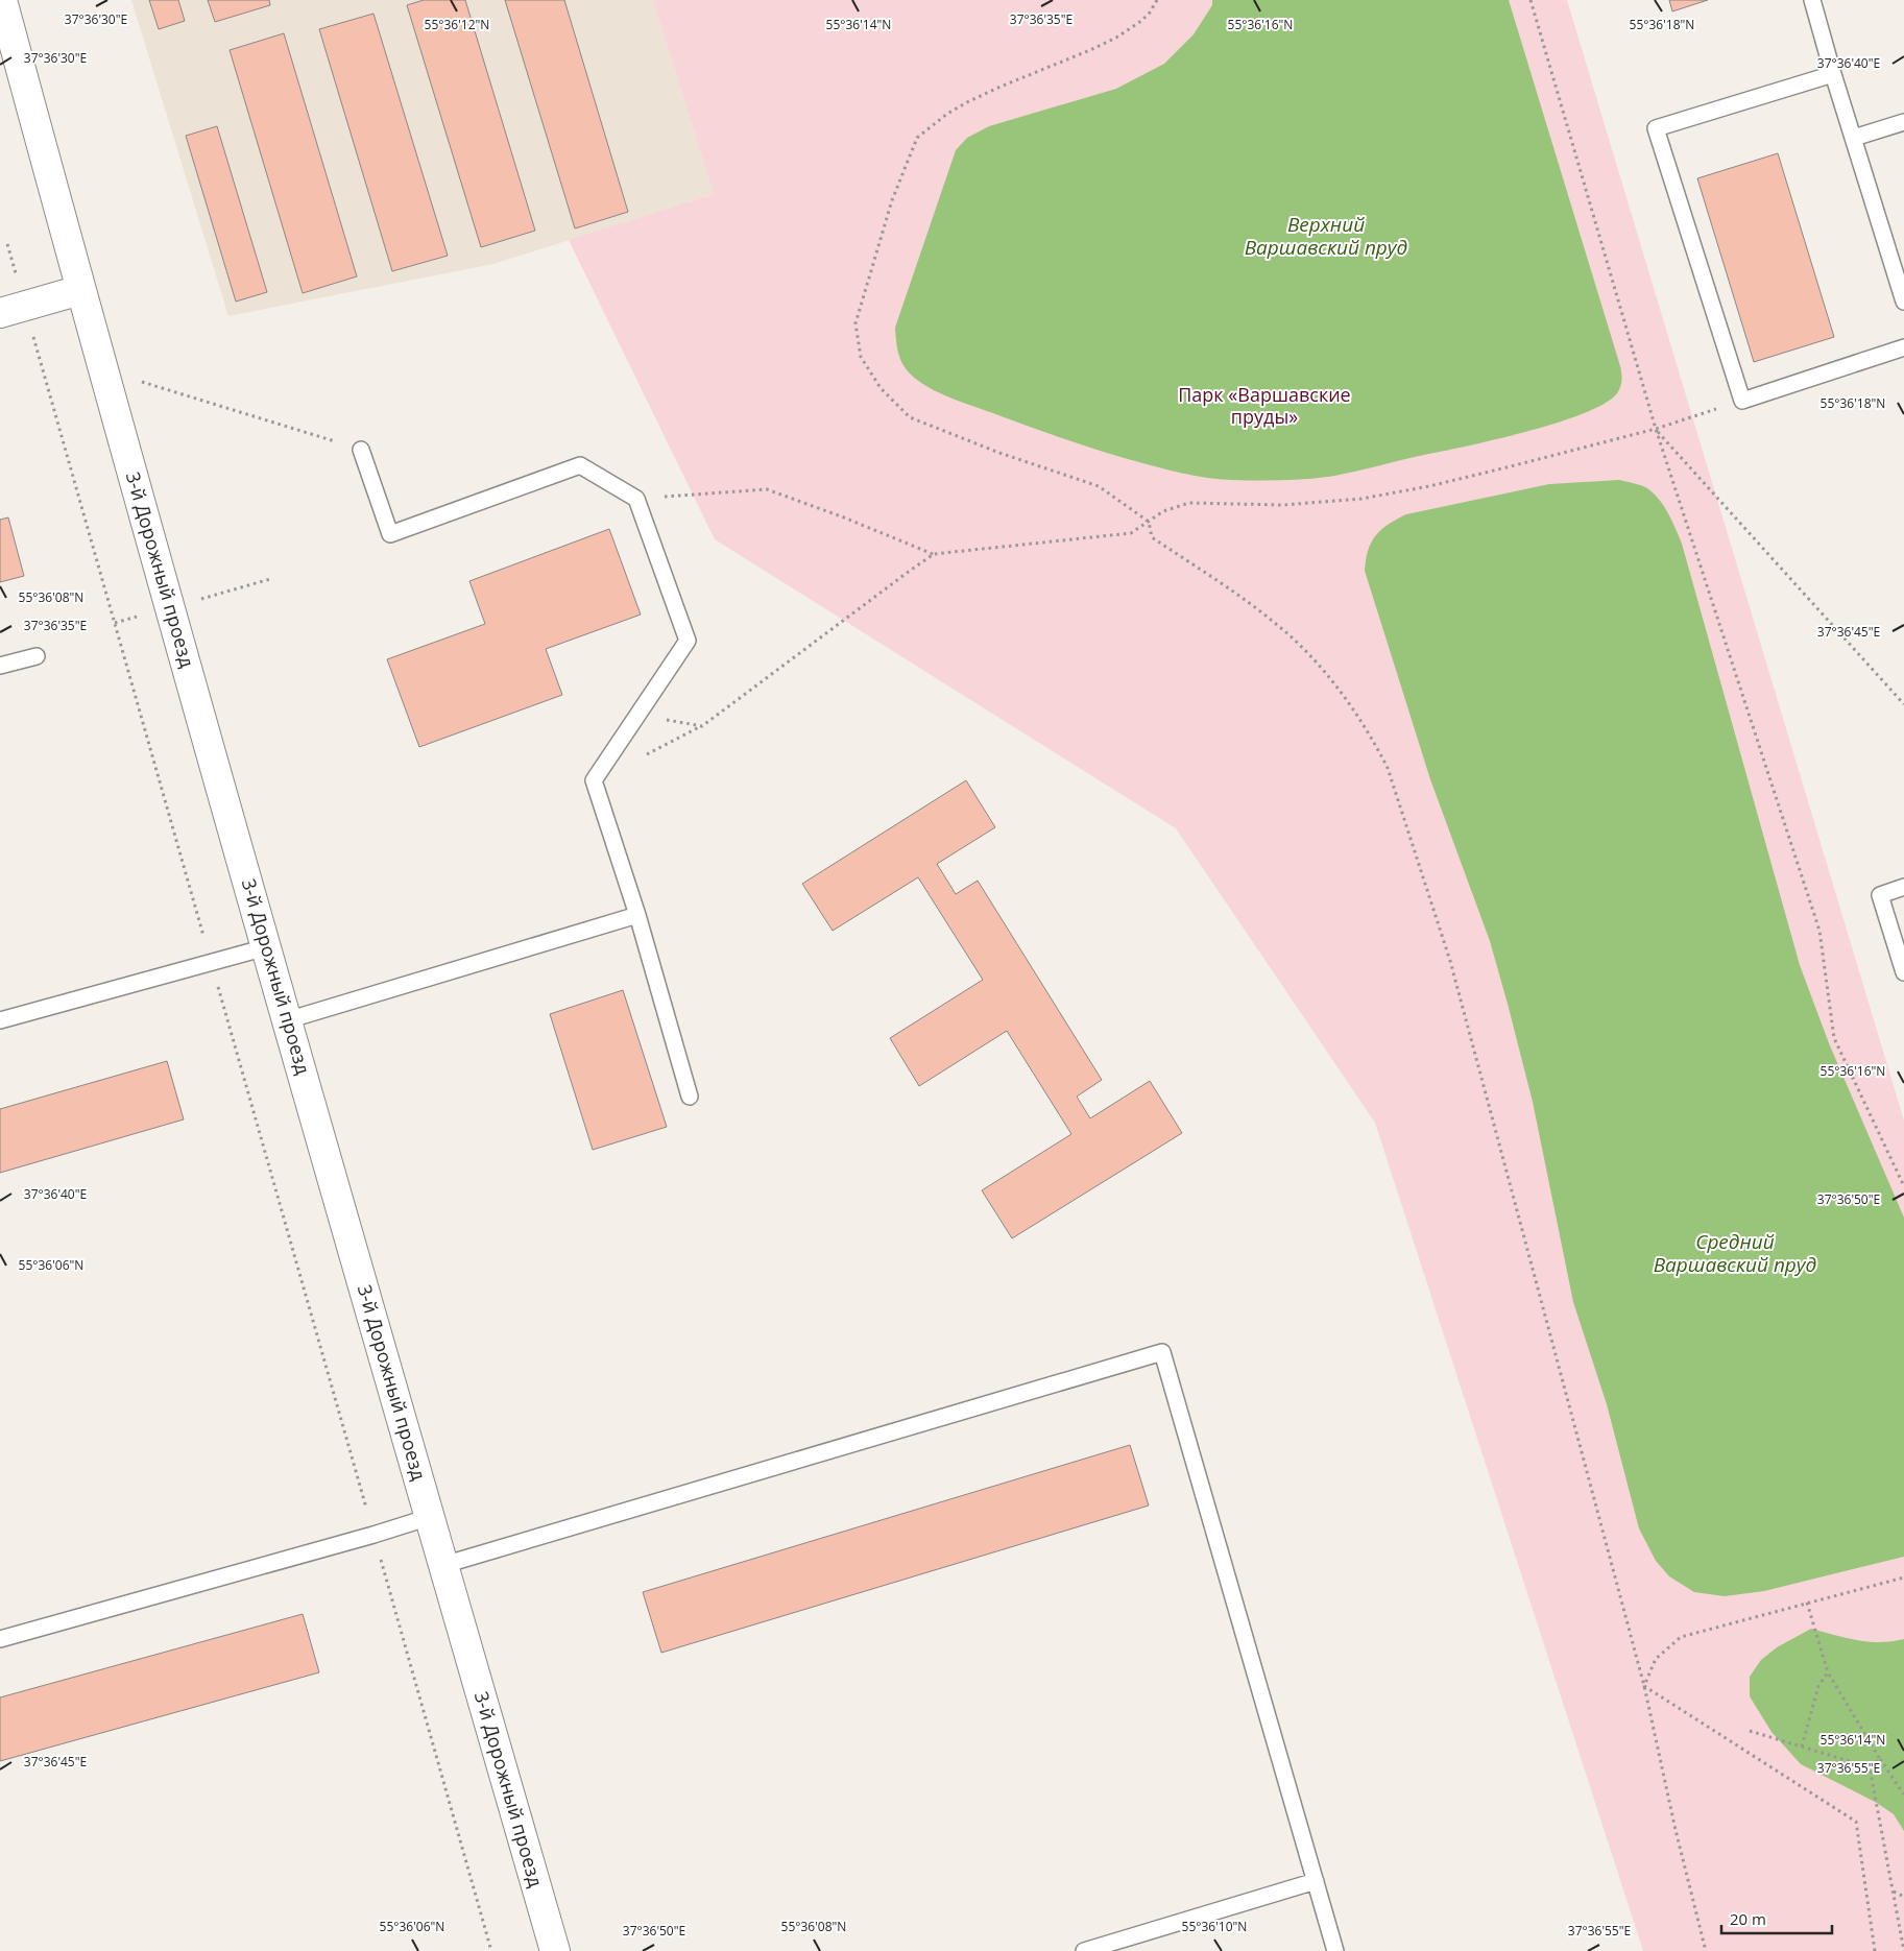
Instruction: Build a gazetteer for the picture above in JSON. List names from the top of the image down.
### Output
{
  "streets": {
    "street": ["3-й Дорожный проезд"]
  },
  "water": ["Верхний Варшавский пруд", "Средний Варшавский пруд"],
  "parks": ["Парк «Варшавские пруды»"],
  "scale_bar": "20 m",
  "coordinates": [
    "37°36'30\"E",
    "37°36'35\"E",
    "55°36'18\"N",
    "55°36'12\"N",
    "55°36'14\"N",
    "55°36'16\"N",
    "37°36'40\"E",
    "55°36'08\"N",
    "37°36'45\"E",
    "37°36'50\"E",
    "55°36'06\"N",
    "37°36'55\"E",
    "55°36'10\"N"
  ]
}
